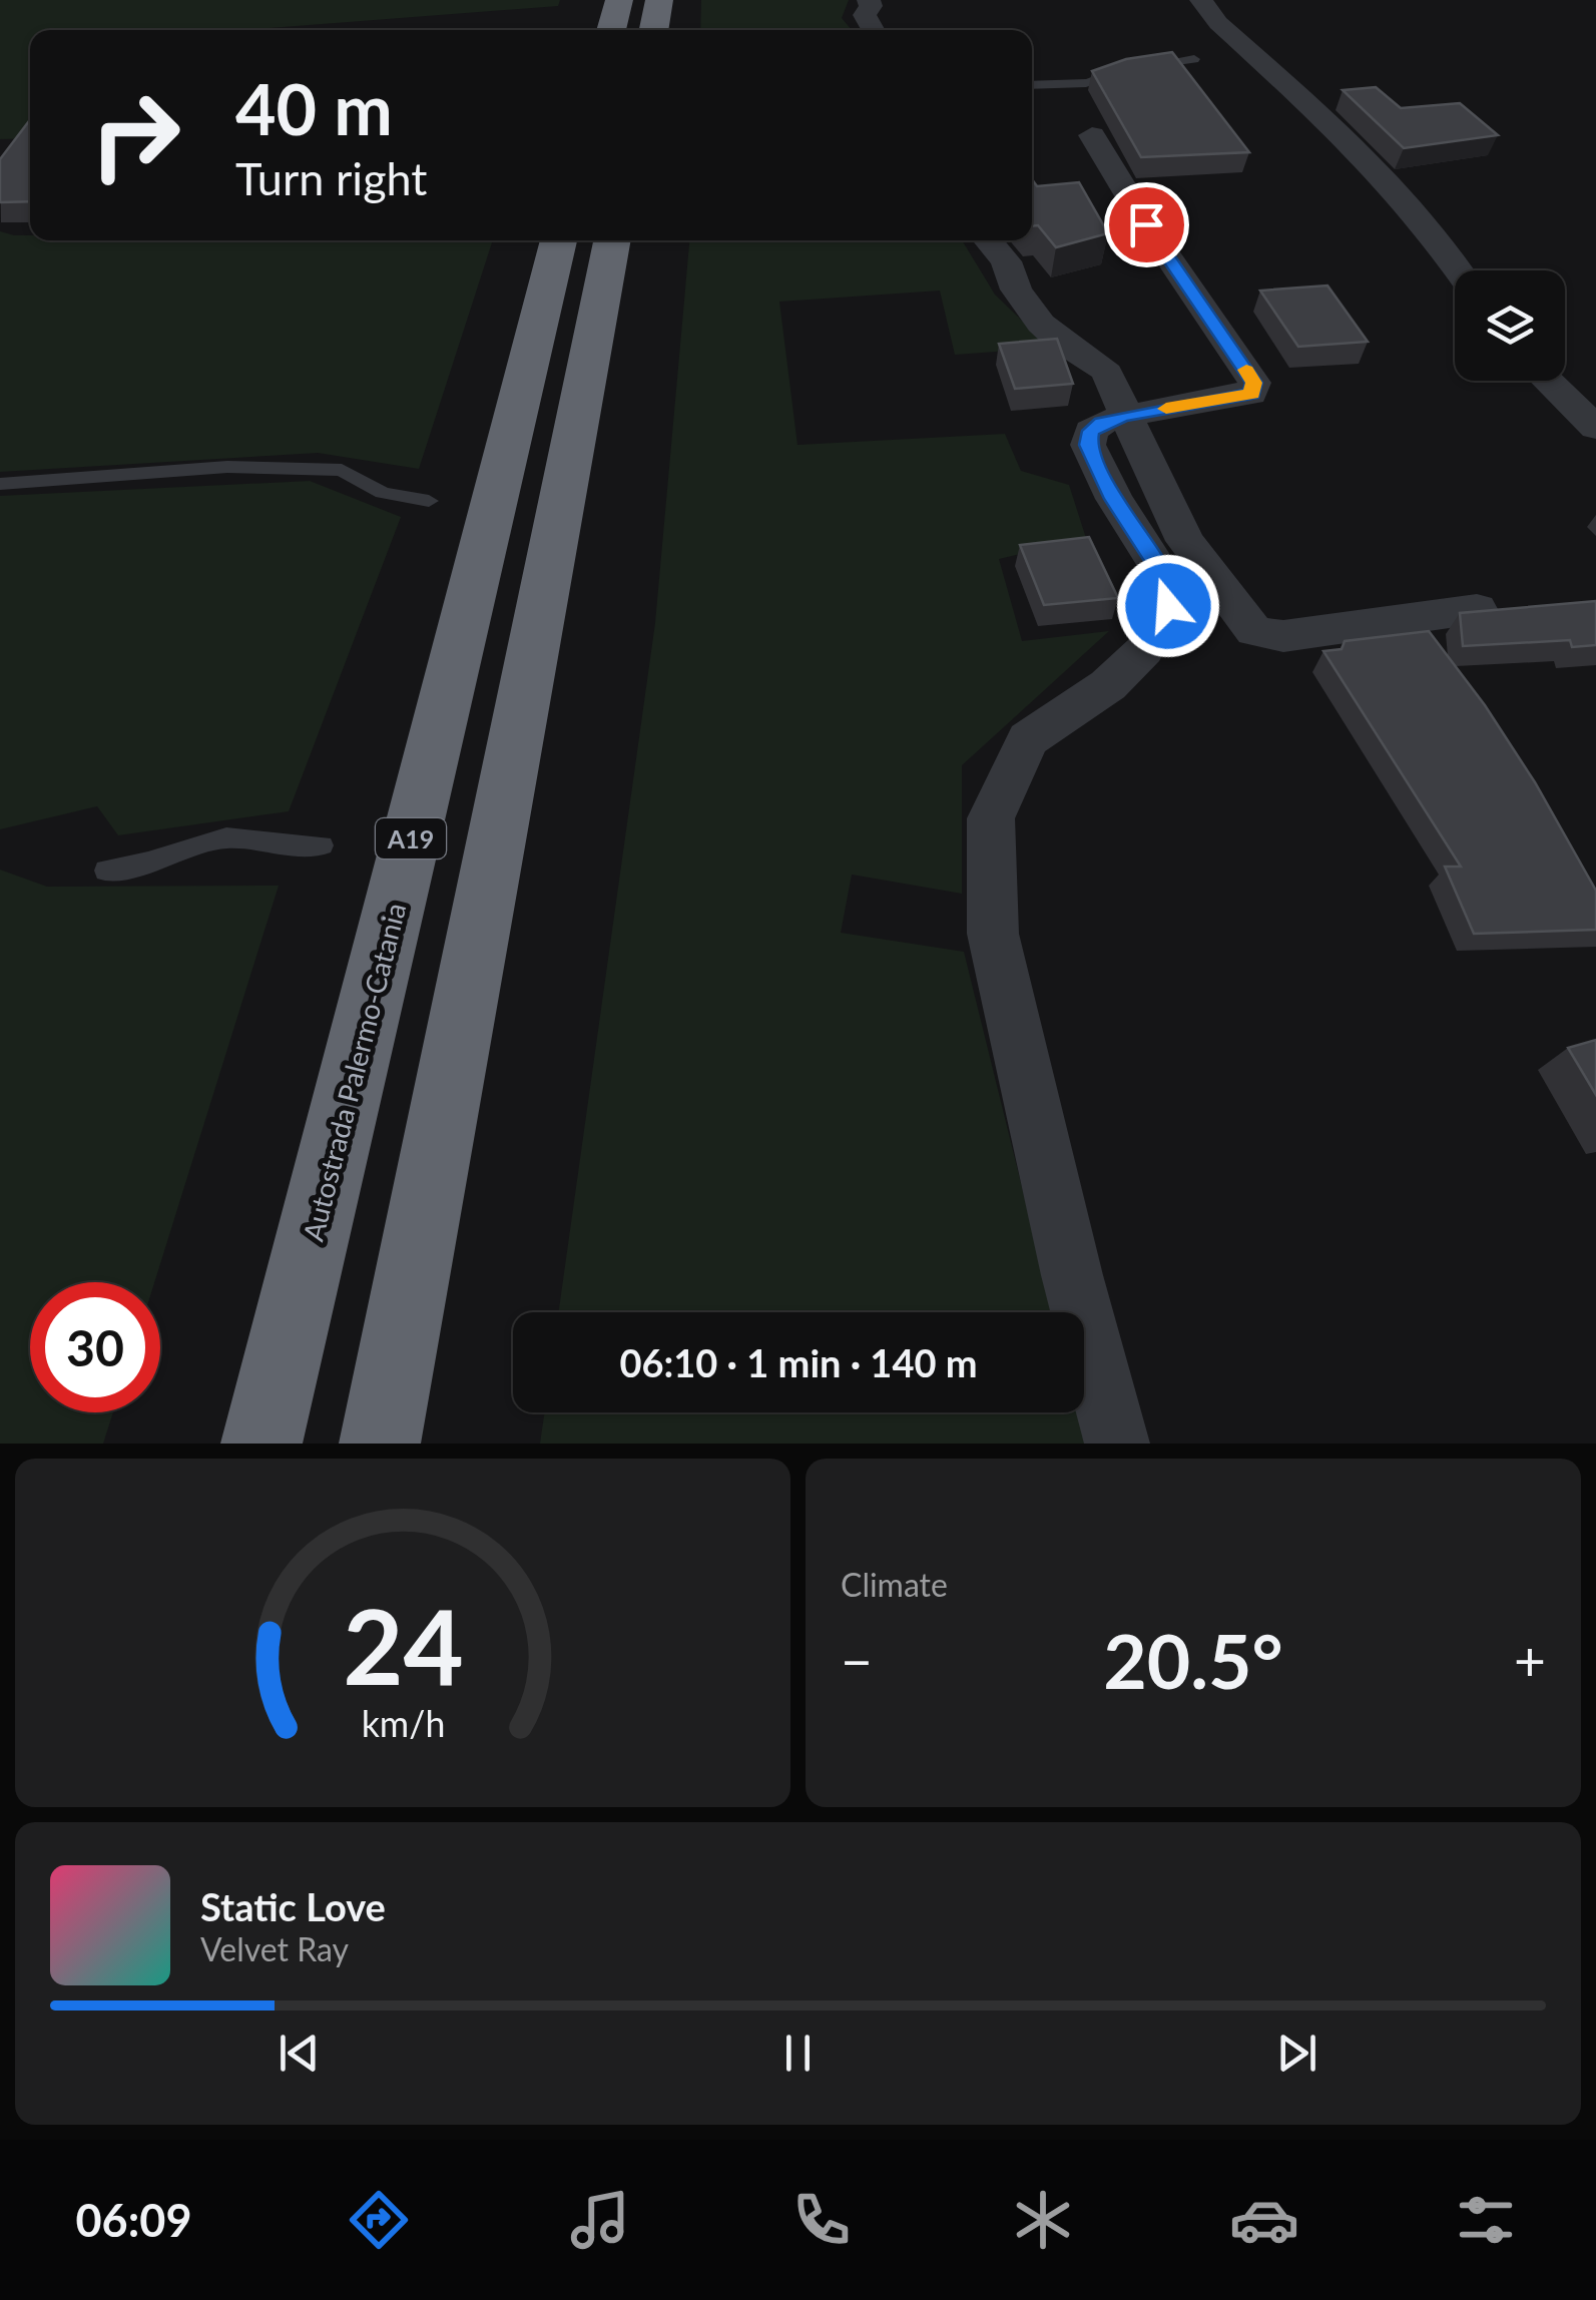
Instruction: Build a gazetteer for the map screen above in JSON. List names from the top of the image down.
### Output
{
  "streets": {
    "highway": ["A19", "Autostrada Palermo-Catania"]
  },
  "page": {
    "turn": ["40 m", "Turn right"],
    "limit": "30",
    "trip": "06:10 · 1 min · 140 m",
    "tile": "Climate",
    "heat": ["−", "20.5°", "+"],
    "song": ["Static Love", "Velvet Ray"],
    "tabs": "06:09",
    "gauge": ["24", "km/h"]
  }
}
